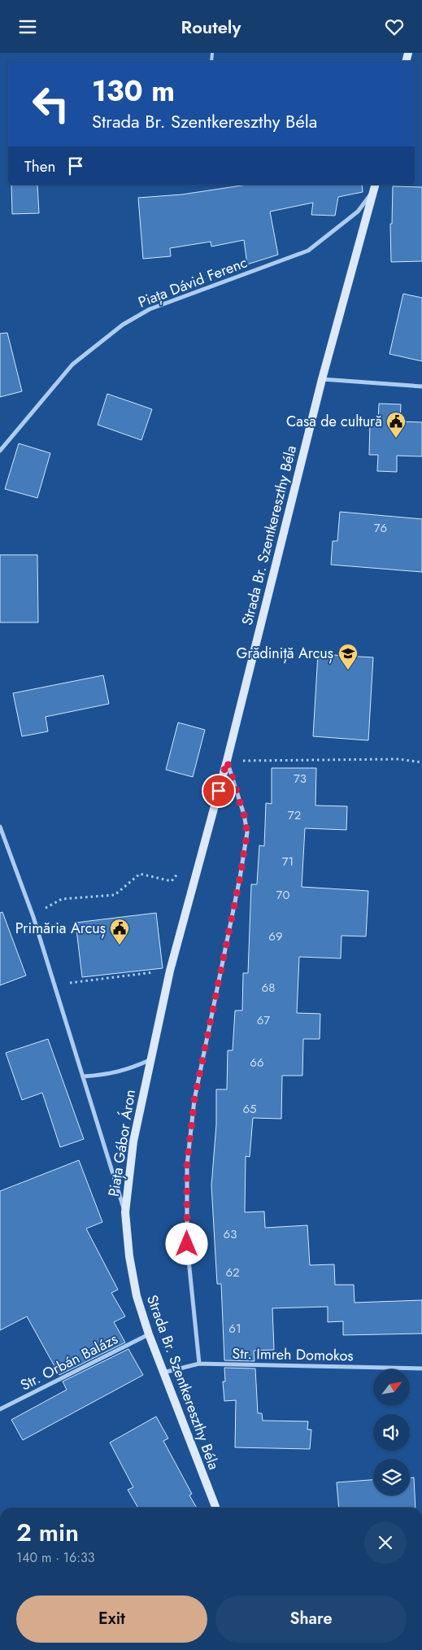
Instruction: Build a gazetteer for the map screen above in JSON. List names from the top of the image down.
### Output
{
  "streets": {
    "street": [
      "Piața Dávid Ferenc",
      "Strada Br. Szentkereszthy Béla",
      "Piața Gábor Áron",
      "Str. Imreh Domokos",
      "Str. Orbán Balázs"
    ]
  },
  "crossings": [
    ["Piața Dávid Ferenc", "Strada Br. Szentkereszthy Béla"],
    ["Strada Br. Szentkereszthy Béla", "Piața Gábor Áron"],
    ["Strada Br. Szentkereszthy Béla", "Str. Imreh Domokos"],
    ["Strada Br. Szentkereszthy Béla", "Str. Orbán Balázs"]
  ],
  "places": {
    "public building": ["Casa de cultură", "Primăria Arcuș"],
    "school or university": ["Grădiniță Arcuș"]
  },
  "house_numbers": [
    "76",
    "73",
    "72",
    "71",
    "70",
    "69",
    "68",
    "67",
    "66",
    "65",
    "63",
    "62",
    "61"
  ],
  "north": "top right",
  "page": {
    "header": "Routely",
    "turn": ["130 m", "Strada Br. Szentkereszthy Béla"],
    "then": "Then",
    "heading": ["2 min", "140 m · 16:33"],
    "buttons": ["Exit", "Share"]
  }
}
